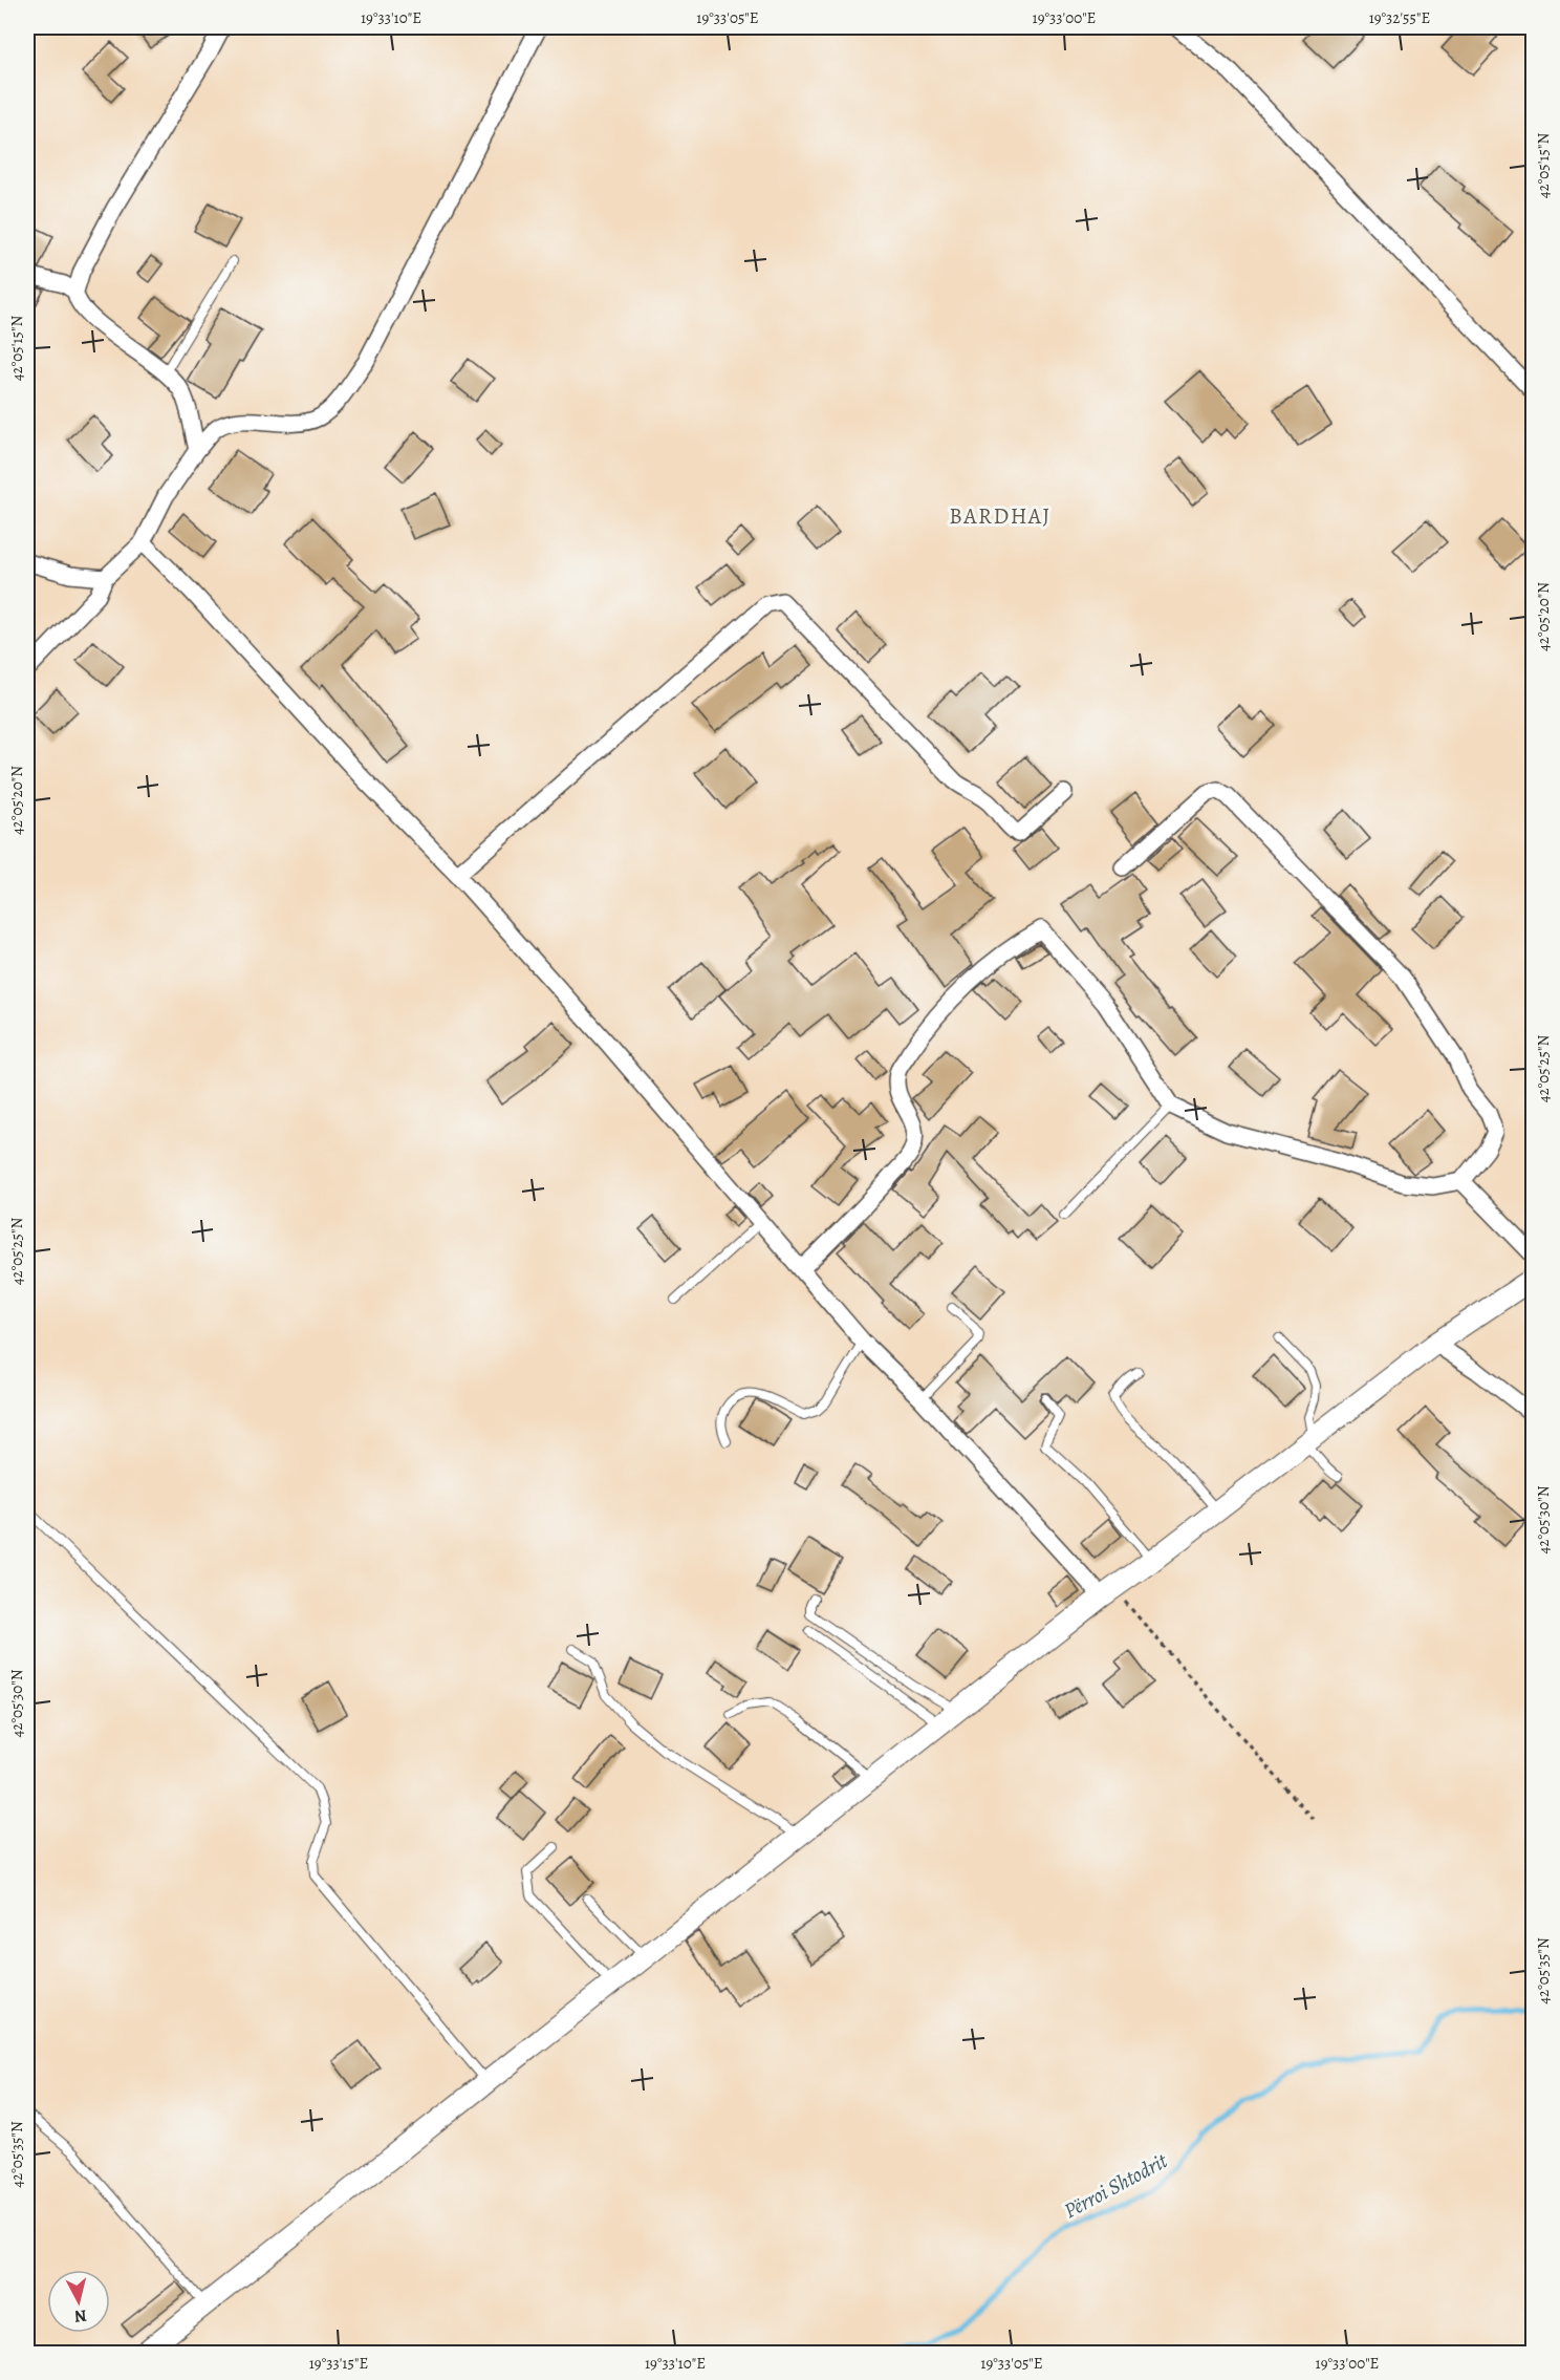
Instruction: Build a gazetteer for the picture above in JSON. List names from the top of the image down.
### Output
{
  "districts": ["BARDHAJ"],
  "water": ["Përroi Shtodrit"],
  "north": "bottom",
  "coordinates": [
    "19°33'10\"E",
    "19°33'05\"E",
    "19°33'00\"E",
    "19°32'55\"E",
    "42°05'15\"N",
    "42°05'20\"N",
    "42°05'25\"N",
    "42°05'30\"N",
    "42°05'35\"N",
    "19°33'15\"E"
  ]
}
